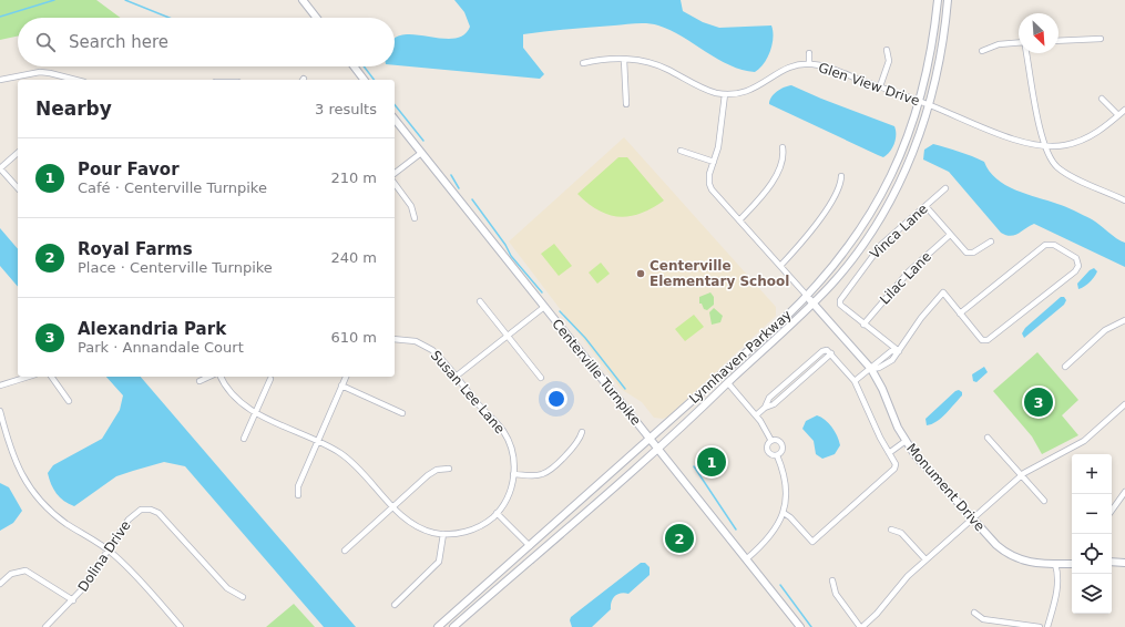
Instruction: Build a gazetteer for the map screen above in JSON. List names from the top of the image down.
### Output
{
  "streets": {
    "main road": ["Lynnhaven Parkway", "Centerville Turnpike", "Monument Drive"],
    "street": [
      "Glen View Drive",
      "Vinca Lane",
      "Lilac Lane",
      "Susan Lee Lane",
      "Dolina Drive"
    ]
  },
  "crossings": [
    ["Glen View Drive", "Lynnhaven Parkway"],
    ["Glen View Drive", "Monument Drive"],
    ["Vinca Lane", "Lilac Lane"],
    ["Lynnhaven Parkway", "Centerville Turnpike"],
    ["Lynnhaven Parkway", "Monument Drive"]
  ],
  "places": ["Centerville Elementary School"],
  "north": "bottom right",
  "page": {
    "search": "Search here",
    "heading": ["Nearby", "3 results"],
    "list": [
      {
        "mark": "1",
        "name": "Pour Favor",
        "note": "Café · Centerville Turnpike",
        "value": "210 m"
      },
      {
        "mark": "2",
        "name": "Royal Farms",
        "note": "Place · Centerville Turnpike",
        "value": "240 m"
      },
      {
        "mark": "3",
        "name": "Alexandria Park",
        "note": "Park · Annandale Court",
        "value": "610 m"
      }
    ],
    "pins": ["3", "1", "2"],
    "map_buttons": ["+", "−"]
  }
}
